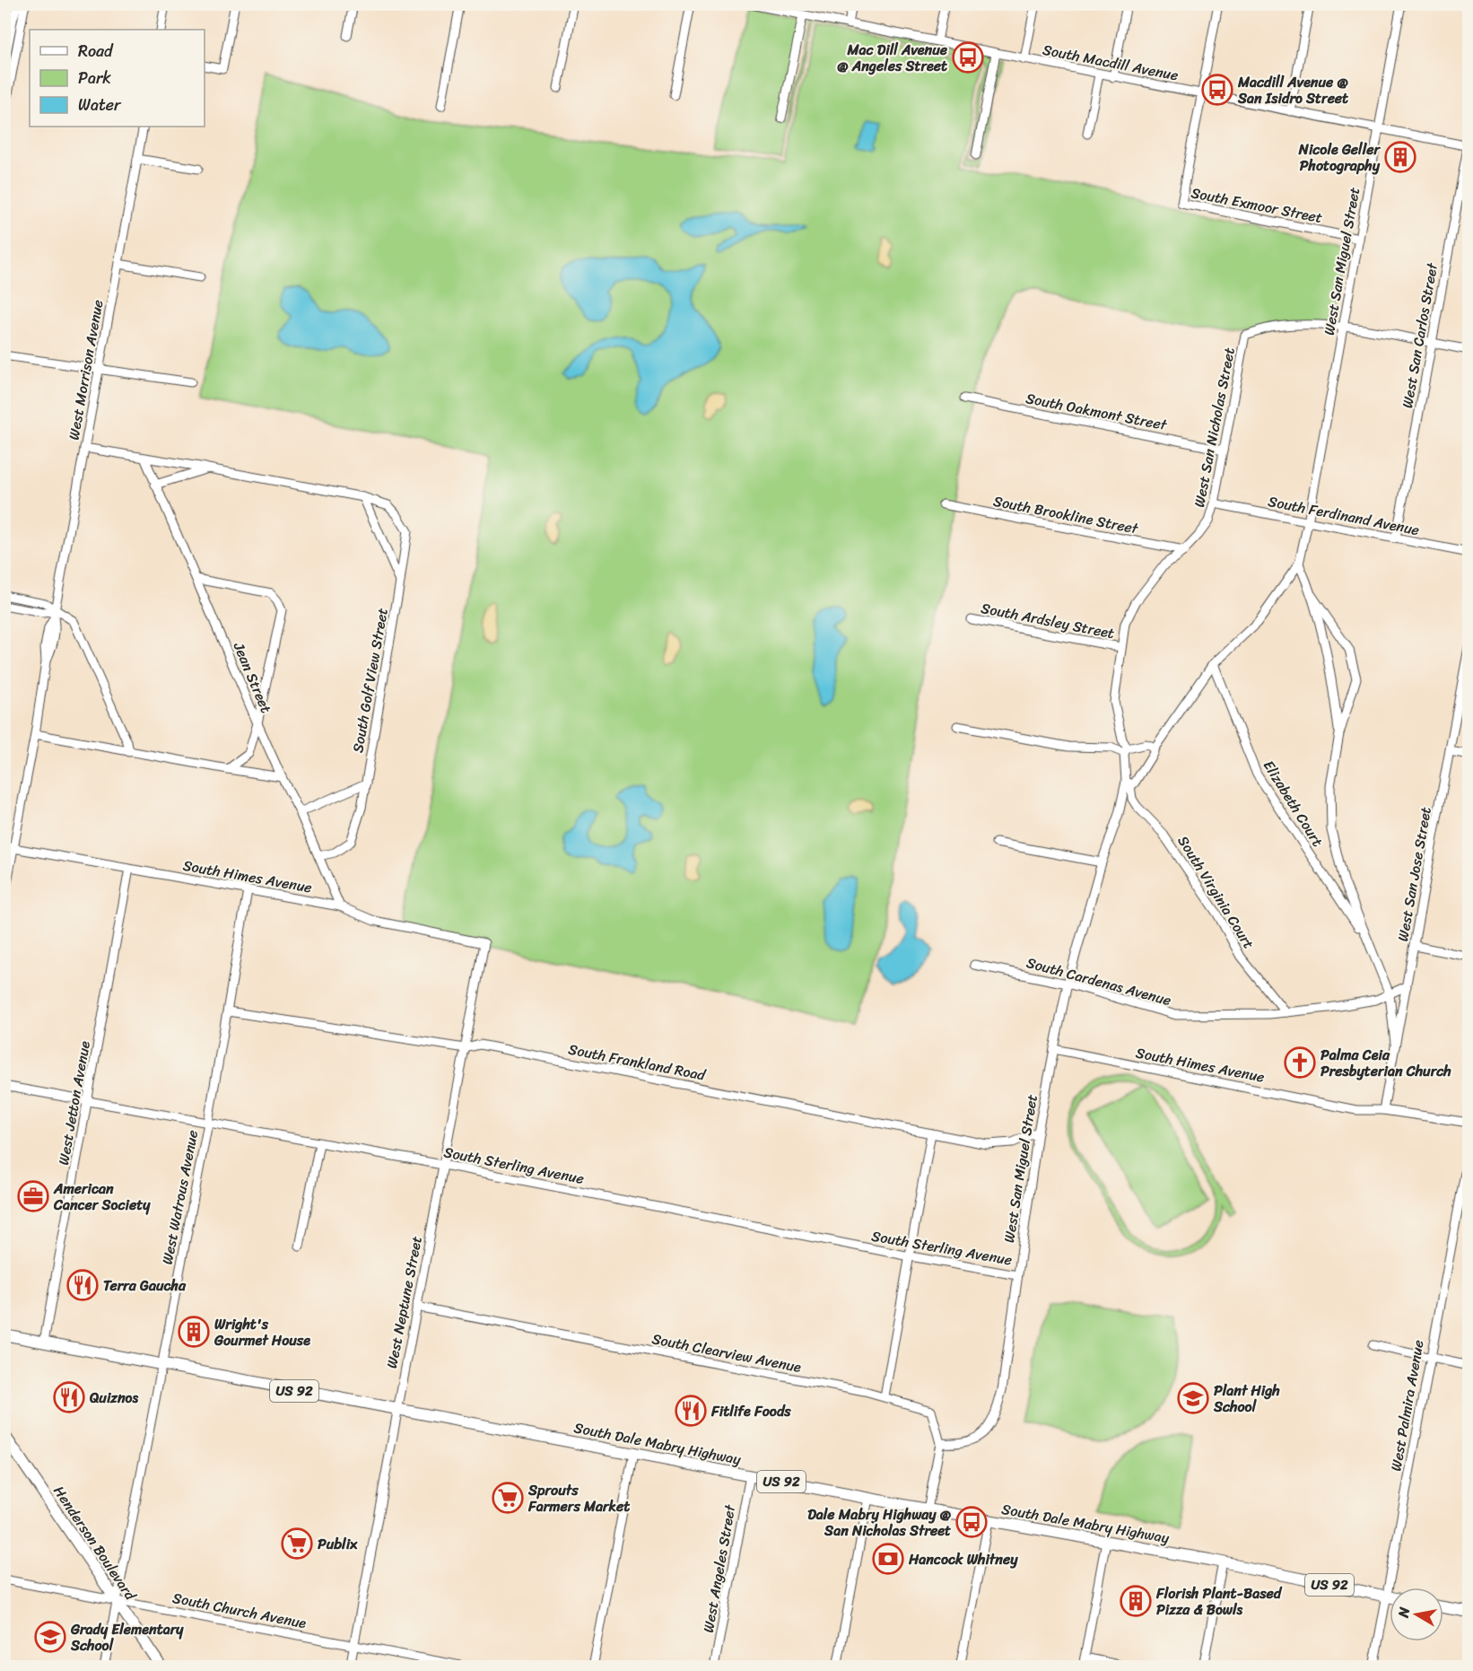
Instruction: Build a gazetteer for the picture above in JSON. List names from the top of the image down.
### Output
{
  "streets": {
    "main road": ["US 92", "South Dale Mabry Highway", "Henderson Boulevard"],
    "street": [
      "South Macdill Avenue",
      "South Exmoor Street",
      "West San Miguel Street",
      "West San Carlos Street",
      "West Morrison Avenue",
      "South Oakmont Street",
      "West San Nicholas Street",
      "South Brookline Street",
      "South Ferdinand Avenue",
      "South Ardsley Street",
      "Jean Street",
      "South Golf View Street",
      "Elizabeth Court",
      "West San Jose Street",
      "South Himes Avenue",
      "South Virginia Court",
      "South Cardenas Avenue",
      "South Frankland Road",
      "West Jetton Avenue",
      "South Sterling Avenue",
      "West Watrous Avenue",
      "West Neptune Street",
      "South Clearview Avenue",
      "West Palmira Avenue",
      "West Angeles Street",
      "South Church Avenue"
    ]
  },
  "crossings": [
    ["South Macdill Avenue", "South Exmoor Street"],
    ["South Macdill Avenue", "West San Miguel Street"],
    ["South Macdill Avenue", "West San Carlos Street"],
    ["South Exmoor Street", "West San Miguel Street"],
    ["West San Miguel Street", "West San Nicholas Street"],
    ["West San Miguel Street", "South Ferdinand Avenue"],
    ["West San Miguel Street", "South Himes Avenue"],
    ["West San Miguel Street", "South Cardenas Avenue"],
    ["West San Miguel Street", "South Frankland Road"],
    ["West San Miguel Street", "South Sterling Avenue"],
    ["West San Miguel Street", "South Clearview Avenue"],
    ["West San Carlos Street", "South Ferdinand Avenue"],
    ["West Morrison Avenue", "South Golf View Street"],
    ["West Morrison Avenue", "South Himes Avenue"],
    ["South Oakmont Street", "West San Nicholas Street"],
    ["West San Nicholas Street", "South Brookline Street"],
    ["West San Nicholas Street", "South Ferdinand Avenue"],
    ["West San Nicholas Street", "South Ardsley Street"],
    ["West San Nicholas Street", "South Virginia Court"],
    ["Jean Street", "South Golf View Street"],
    ["Jean Street", "South Himes Avenue"],
    ["West San Jose Street", "South Himes Avenue"],
    ["West San Jose Street", "South Cardenas Avenue"],
    ["South Himes Avenue", "West Jetton Avenue"],
    ["South Himes Avenue", "West Watrous Avenue"],
    ["South Himes Avenue", "West Neptune Street"],
    ["South Virginia Court", "South Cardenas Avenue"],
    ["South Frankland Road", "West Watrous Avenue"],
    ["South Frankland Road", "West Neptune Street"],
    ["West Jetton Avenue", "South Sterling Avenue"],
    ["West Jetton Avenue", "South Dale Mabry Highway"],
    ["South Sterling Avenue", "West Watrous Avenue"],
    ["South Sterling Avenue", "West Neptune Street"],
    ["West Watrous Avenue", "South Dale Mabry Highway"],
    ["West Watrous Avenue", "Henderson Boulevard"],
    ["West Watrous Avenue", "South Church Avenue"],
    ["West Neptune Street", "South Clearview Avenue"],
    ["West Neptune Street", "South Dale Mabry Highway"],
    ["West Neptune Street", "South Church Avenue"],
    ["South Clearview Avenue", "South Dale Mabry Highway"],
    ["West Palmira Avenue", "South Dale Mabry Highway"],
    ["South Dale Mabry Highway", "West Angeles Street"],
    ["Henderson Boulevard", "South Church Avenue"]
  ],
  "places": {
    "bus stop": ["Mac Dill Avenue @ Angeles Street", "Macdill Avenue @ San Isidro Street", "Dale Mabry Highway @ San Nicholas Street"],
    "building": ["Nicole Geller Photography", "Wright's Gourmet House", "Florish Plant-Based Pizza & Bowls"],
    "church": ["Palma Ceia Presbyterian Church"],
    "office": ["American Cancer Society"],
    "restaurant": ["Terra Gaucha", "Quiznos", "Fitlife Foods"],
    "school or university": ["Plant High School", "Grady Elementary School"],
    "supermarket": ["Sprouts Farmers Market", "Publix"],
    "bank": ["Hancock Whitney"]
  },
  "legend": ["Road", "Park", "Water"],
  "north": "left"
}
